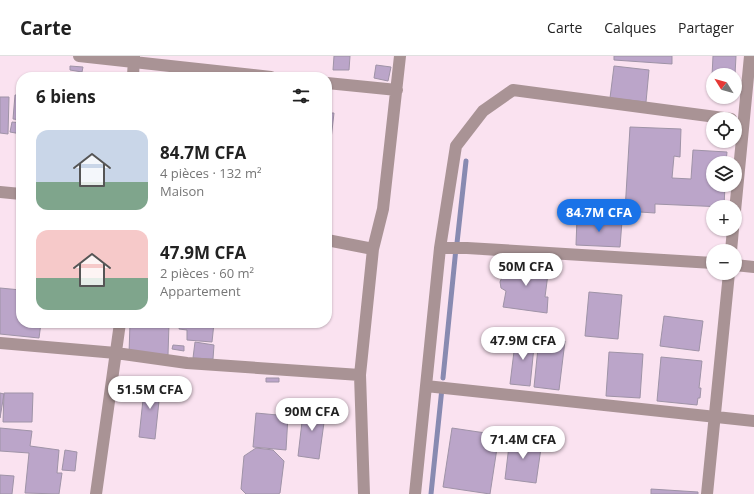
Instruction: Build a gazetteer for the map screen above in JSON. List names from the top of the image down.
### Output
{
  "north": "top left",
  "page": {
    "header": "Carte",
    "nav": ["Carte", "Calques", "Partager"],
    "map_buttons": ["+", "−"],
    "heading": "6 biens",
    "list": [
      {
        "name": "84.7M CFA",
        "note": "4 pièces · 132 m² · Maison"
      },
      {
        "name": "47.9M CFA",
        "note": "2 pièces · 60 m² · Appartement"
      }
    ],
    "price": [
      "84.7M CFA",
      "50M CFA",
      "47.9M CFA",
      "51.5M CFA",
      "90M CFA",
      "71.4M CFA"
    ]
  }
}
